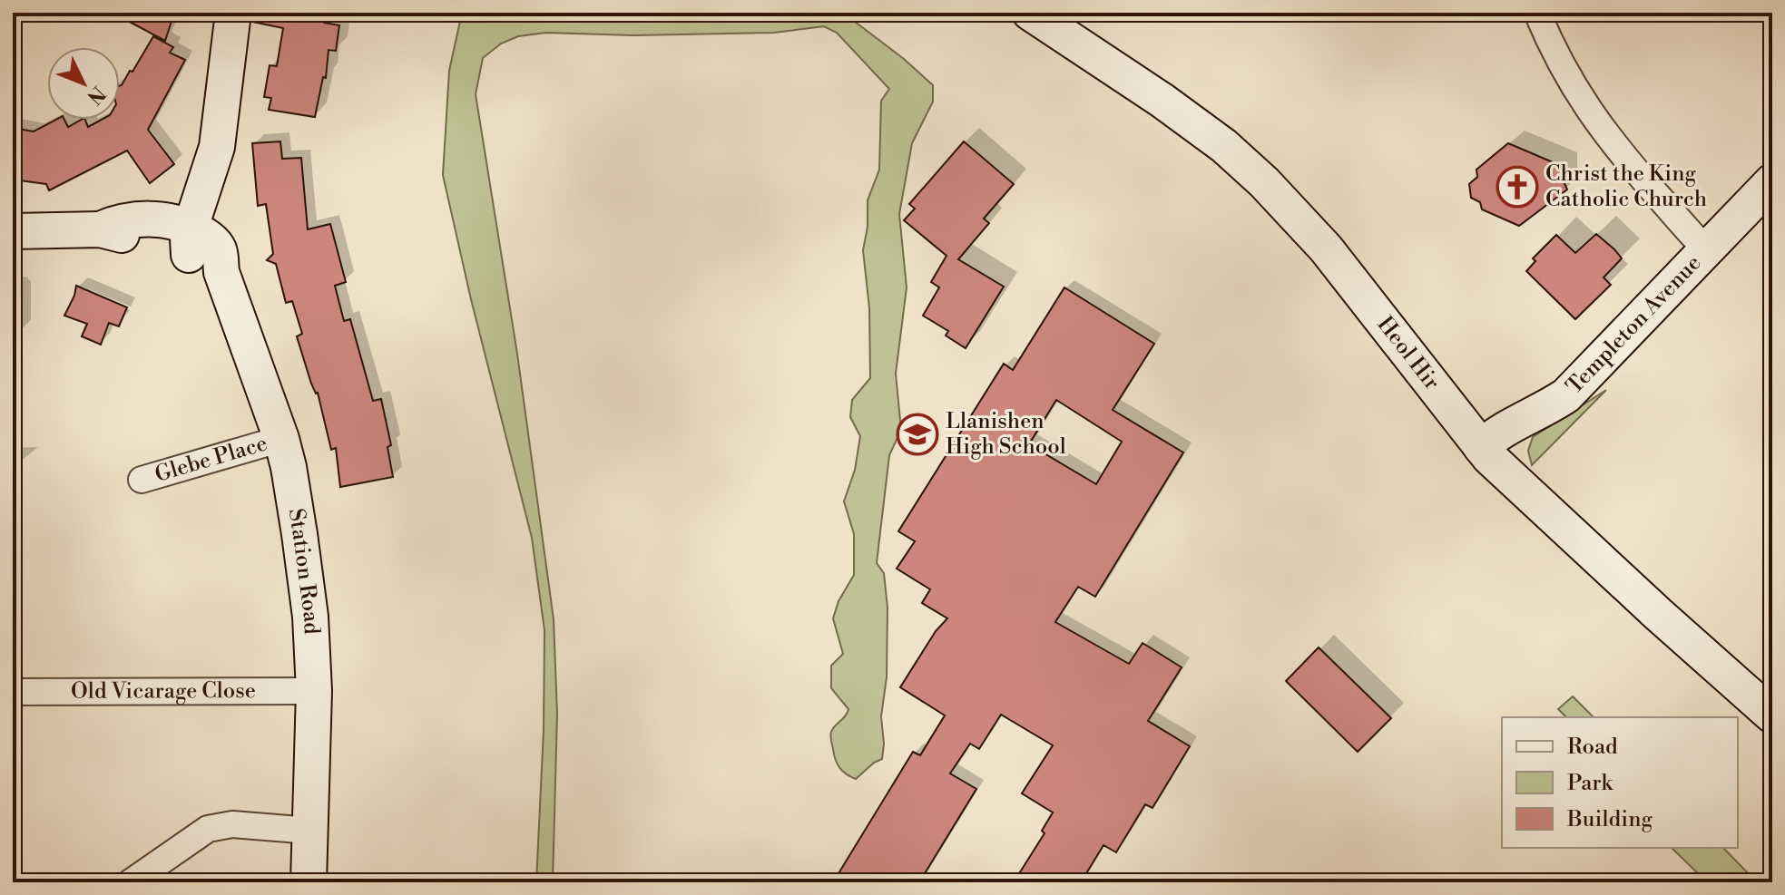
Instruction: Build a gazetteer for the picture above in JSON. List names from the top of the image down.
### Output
{
  "streets": {
    "street": [
      "Templeton Avenue",
      "Heol Hir",
      "Glebe Place",
      "Station Road",
      "Old Vicarage Close"
    ]
  },
  "crossings": [
    ["Templeton Avenue", "Heol Hir"],
    ["Glebe Place", "Station Road"],
    ["Station Road", "Old Vicarage Close"]
  ],
  "places": {
    "church": ["Christ the King Catholic Church"],
    "school or university": ["Llanishen High School"]
  },
  "legend": ["Road", "Park", "Building"],
  "north": "bottom right"
}
